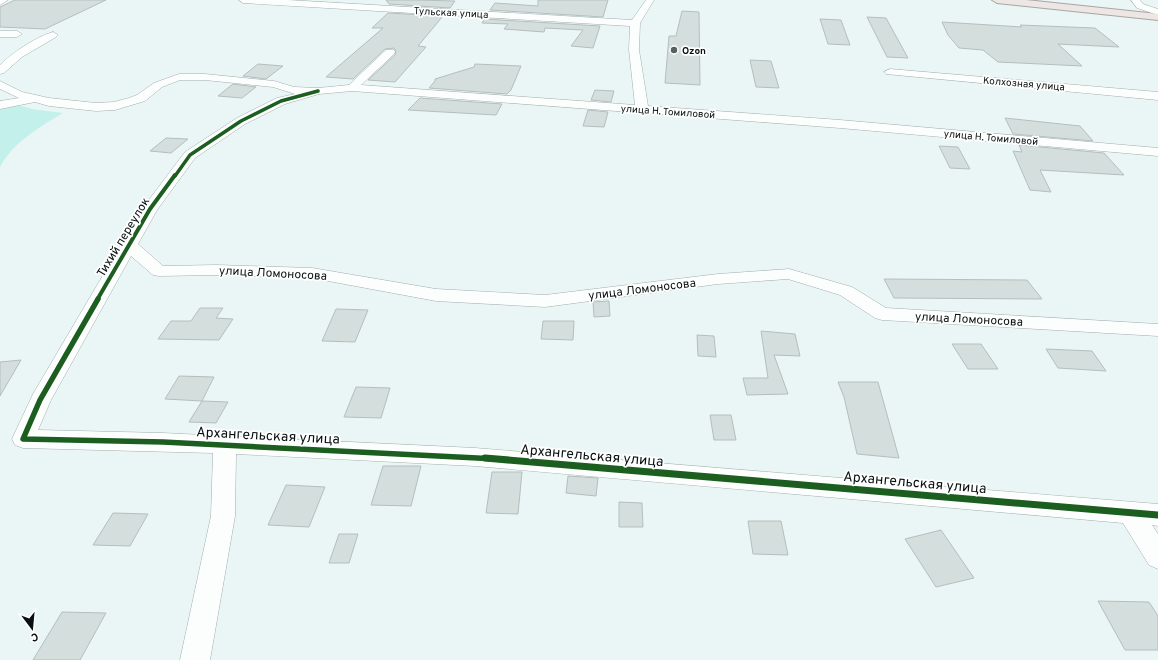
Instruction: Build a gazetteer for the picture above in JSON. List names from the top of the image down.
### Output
{
  "streets": {
    "street": [
      "Тульская улица",
      "Колхозная улица",
      "улица Н. Томиловой",
      "Тихий переулок",
      "улица Ломоносова",
      "Архангельская улица"
    ]
  },
  "crossings": [
    ["улица Н. Томиловой", "Тихий переулок"],
    ["Тихий переулок", "улица Ломоносова"],
    ["Тихий переулок", "Архангельская улица"]
  ],
  "places": ["Ozon"],
  "north": "bottom"
}
